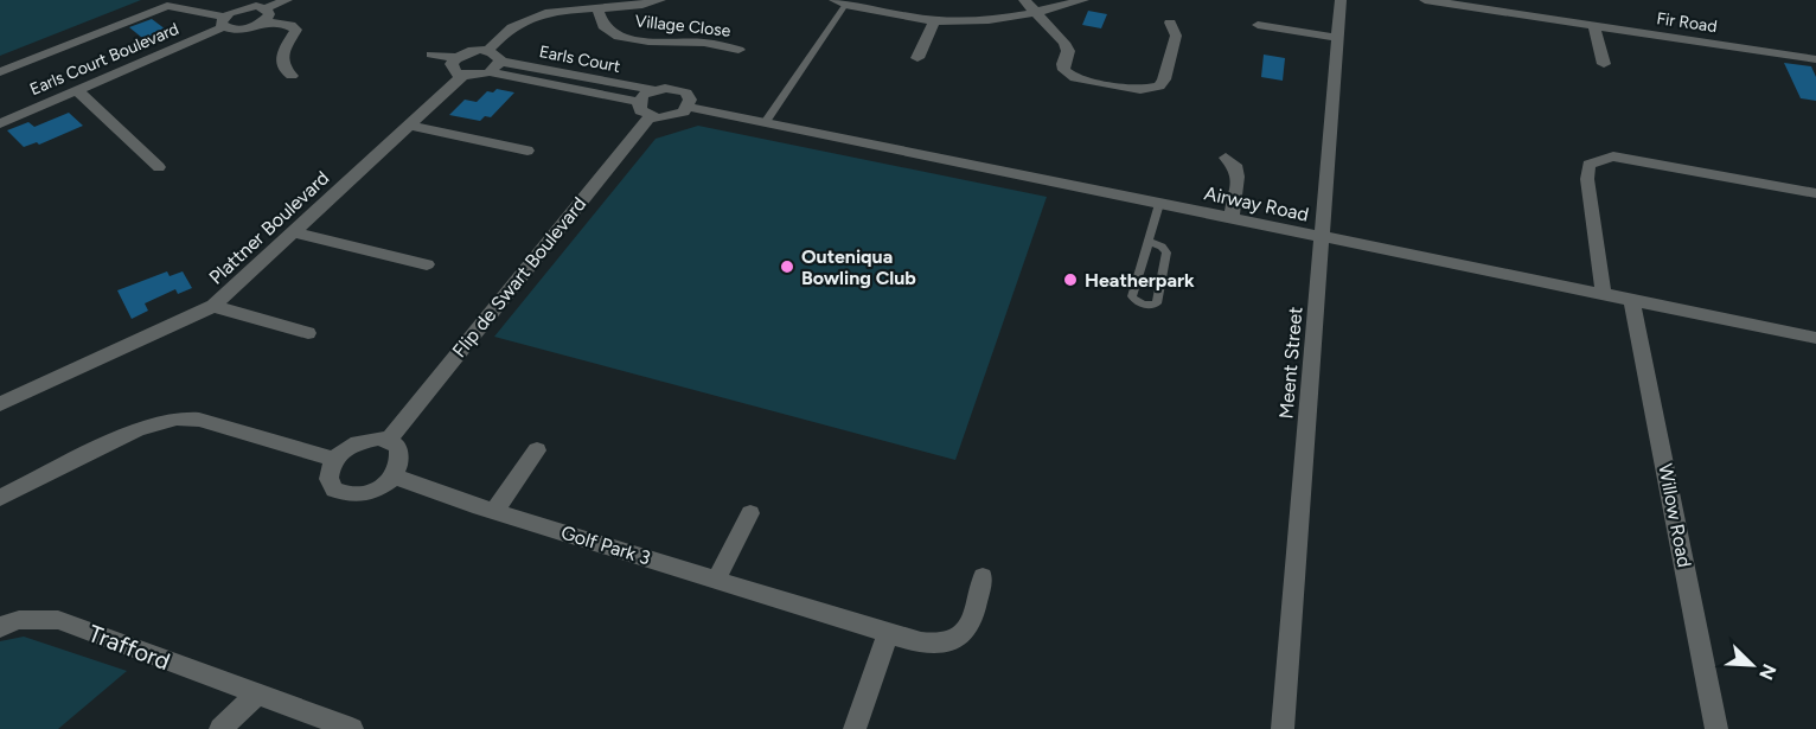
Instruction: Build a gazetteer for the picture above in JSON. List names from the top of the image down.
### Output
{
  "streets": {
    "street": [
      "Fir Road",
      "Village Close",
      "Earls Court Boulevard",
      "Earls Court",
      "Airway Road",
      "Plattner Boulevard",
      "Flip de Swart Boulevard",
      "Meent Street",
      "Willow Road",
      "Golf Park 3",
      "Trafford"
    ]
  },
  "crossings": [
    ["Earls Court", "Airway Road"],
    ["Airway Road", "Meent Street"],
    ["Airway Road", "Willow Road"],
    ["Flip de Swart Boulevard", "Golf Park 3"]
  ],
  "places": ["Outeniqua Bowling Club", "Heatherpark"],
  "north": "bottom right"
}
